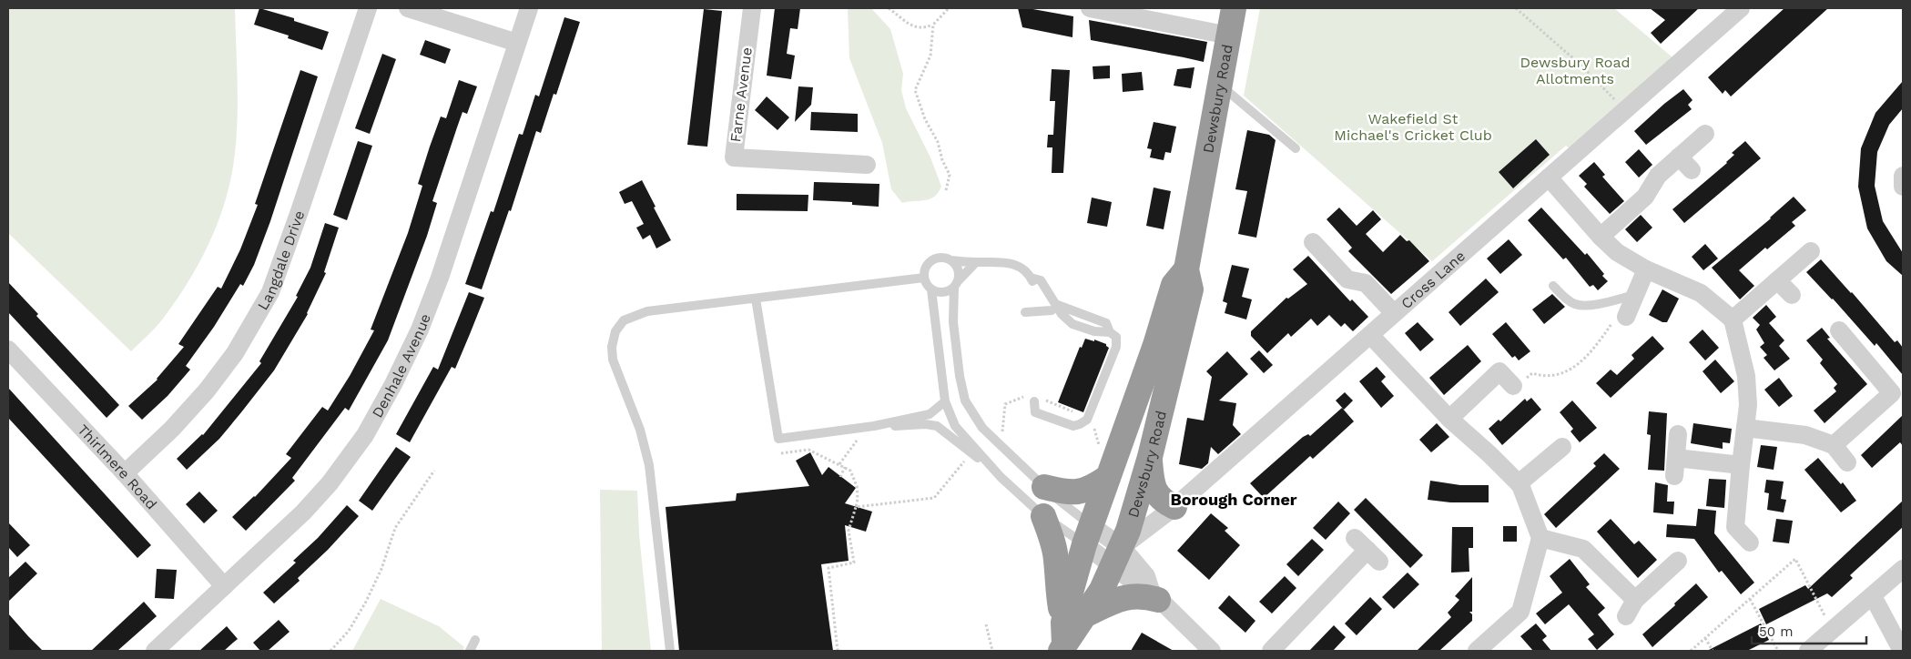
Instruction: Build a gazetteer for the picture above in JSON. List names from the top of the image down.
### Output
{
  "streets": {
    "highway": ["Dewsbury Road"],
    "street": [
      "Farne Avenue",
      "Langdale Drive",
      "Cross Lane",
      "Denhale Avenue",
      "Thirlmere Road"
    ]
  },
  "crossings": [
    ["Dewsbury Road", "Cross Lane"],
    ["Langdale Drive", "Thirlmere Road"],
    ["Denhale Avenue", "Thirlmere Road"]
  ],
  "districts": ["Borough Corner"],
  "parks": ["Dewsbury Road Allotments", "Wakefield St Michael's Cricket Club"],
  "scale_bar": "50 m"
}
